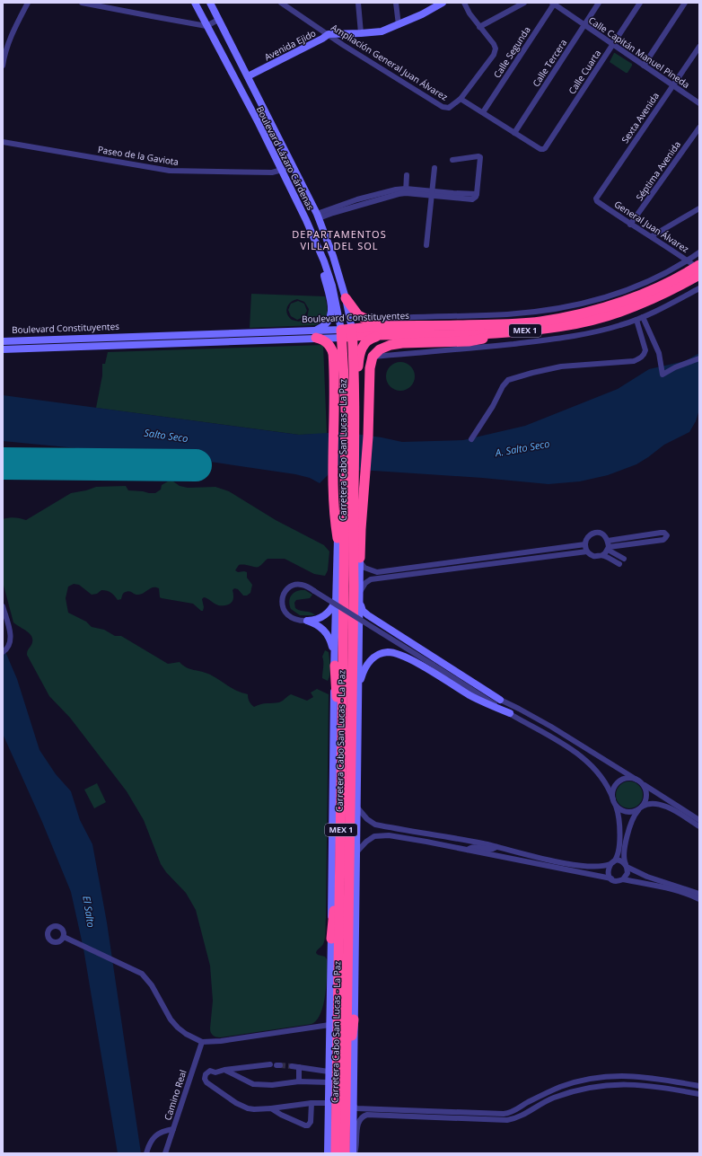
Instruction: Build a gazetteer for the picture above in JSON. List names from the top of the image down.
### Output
{
  "streets": {
    "highway": ["Boulevard Constituyentes", "MEX 1", "Carretera Cabo San Lucas - La Paz"],
    "main road": ["Avenida Ejido", "Boulevard Lázaro Cárdenas"],
    "street": [
      "Calle Segunda",
      "Calle Capitán Manuel Pineda",
      "Ampliación General Juan Álvarez",
      "Calle Tercera",
      "Calle Cuarta",
      "Sexta Avenida",
      "Paseo de la Gaviota",
      "Séptima Avenida",
      "General Juan Álvarez",
      "Camino Real"
    ]
  },
  "crossings": [
    ["Avenida Ejido", "Ampliación General Juan Álvarez"],
    ["Avenida Ejido", "Boulevard Lázaro Cárdenas"],
    ["Calle Segunda", "Calle Capitán Manuel Pineda"],
    ["Calle Segunda", "Ampliación General Juan Álvarez"],
    ["Calle Capitán Manuel Pineda", "Calle Tercera"],
    ["Calle Capitán Manuel Pineda", "Calle Cuarta"],
    ["Calle Capitán Manuel Pineda", "Sexta Avenida"],
    ["Ampliación General Juan Álvarez", "Calle Tercera"],
    ["Ampliación General Juan Álvarez", "Calle Cuarta"],
    ["Sexta Avenida", "General Juan Álvarez"],
    ["Paseo de la Gaviota", "Boulevard Lázaro Cárdenas"],
    ["Boulevard Lázaro Cárdenas", "Boulevard Constituyentes"],
    ["Boulevard Lázaro Cárdenas", "Carretera Cabo San Lucas - La Paz"],
    ["Séptima Avenida", "General Juan Álvarez"],
    ["General Juan Álvarez", "Boulevard Constituyentes"],
    ["Boulevard Constituyentes", "MEX 1"],
    ["Boulevard Constituyentes", "Carretera Cabo San Lucas - La Paz"],
    ["MEX 1", "Carretera Cabo San Lucas - La Paz"]
  ],
  "districts": ["DEPARTAMENTOS VILLA DEL SOL"],
  "water": ["Salto Seco", "A. Salto Seco", "El Salto"]
}
